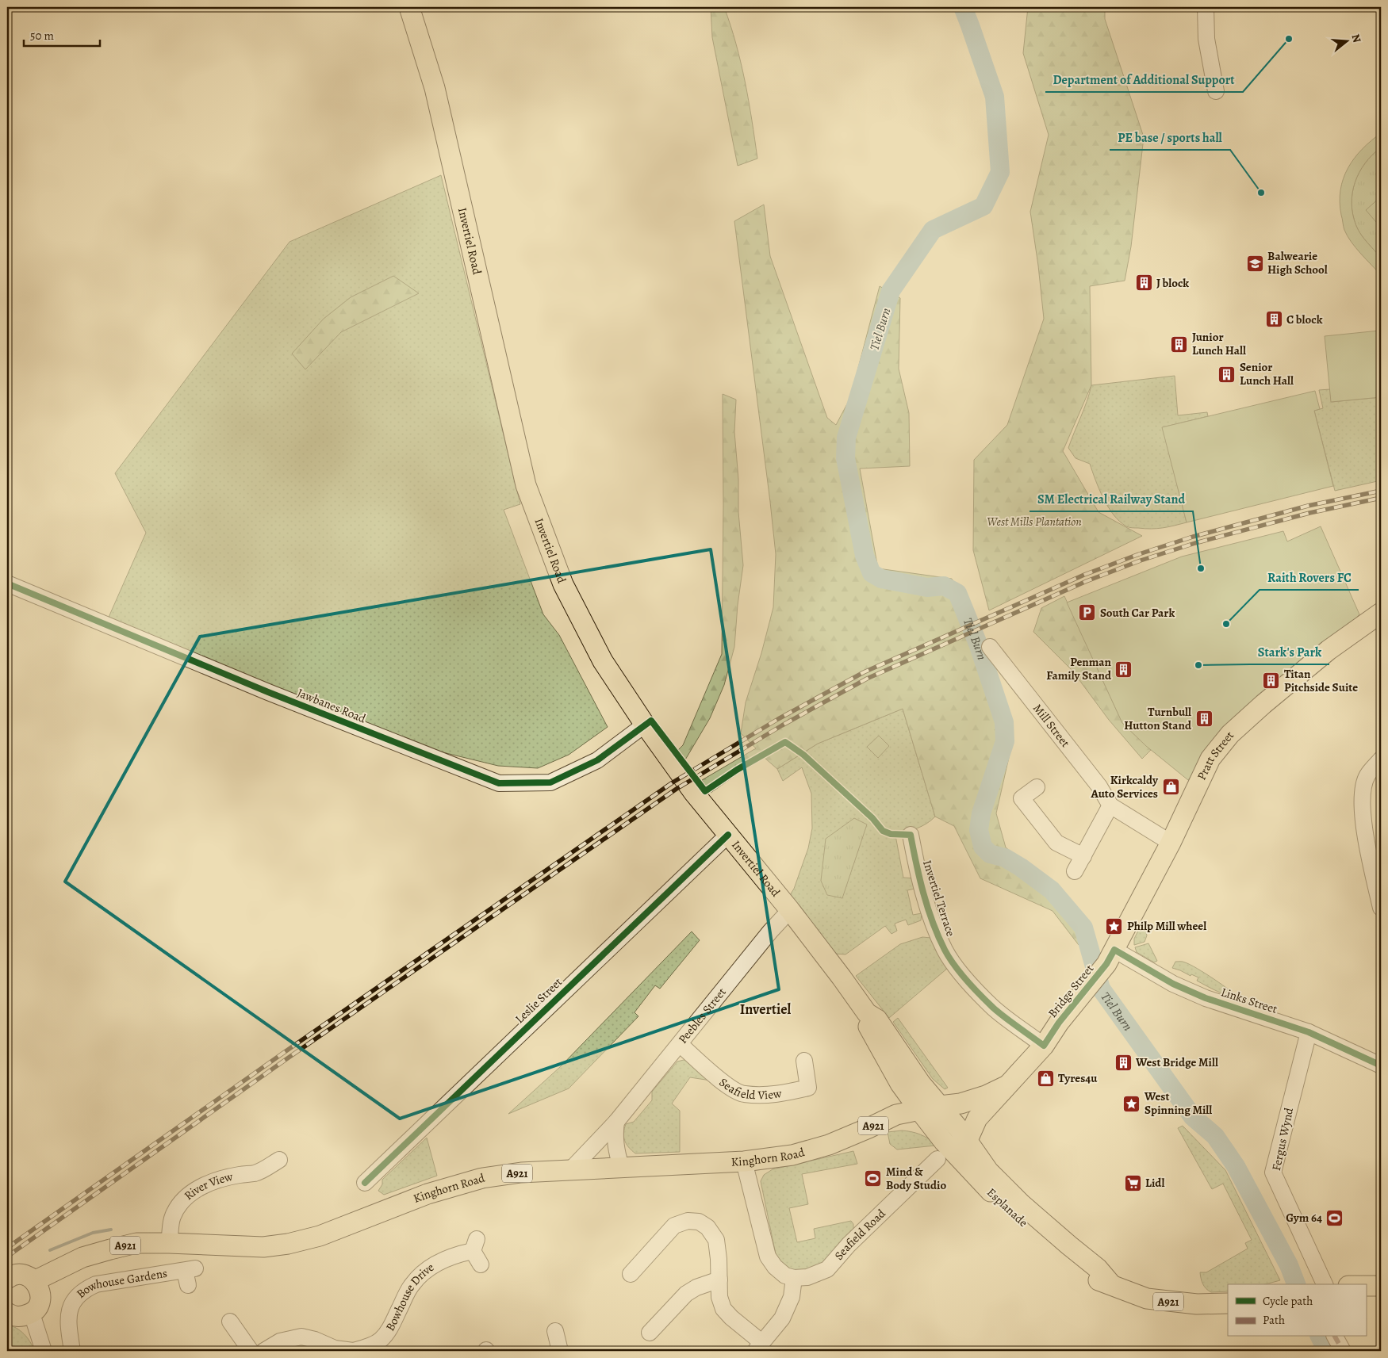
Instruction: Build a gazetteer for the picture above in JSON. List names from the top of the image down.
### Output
{
  "streets": {
    "main road": [
      "Invertiel Road",
      "Pratt Street",
      "Bridge Street",
      "A921",
      "Kinghorn Road",
      "Esplanade"
    ],
    "street": [
      "Jawbanes Road",
      "Mill Street",
      "Invertiel Terrace",
      "Leslie Street",
      "Links Street",
      "Peebles Street",
      "Seafield View",
      "Fergus Wynd",
      "River View",
      "Seafield Road",
      "Bowhouse Gardens",
      "Bowhouse Drive"
    ]
  },
  "crossings": [
    ["Invertiel Road", "Jawbanes Road"],
    ["Invertiel Road", "Bridge Street"],
    ["Invertiel Road", "Leslie Street"],
    ["Invertiel Road", "Peebles Street"],
    ["Invertiel Road", "Kinghorn Road"],
    ["Invertiel Road", "Esplanade"],
    ["Mill Street", "Pratt Street"],
    ["Pratt Street", "Bridge Street"],
    ["Pratt Street", "Links Street"],
    ["Invertiel Terrace", "Bridge Street"],
    ["Bridge Street", "Links Street"],
    ["Bridge Street", "Kinghorn Road"],
    ["Bridge Street", "Esplanade"],
    ["Links Street", "Fergus Wynd"],
    ["Peebles Street", "Seafield View"],
    ["Peebles Street", "Kinghorn Road"],
    ["Kinghorn Road", "River View"],
    ["Kinghorn Road", "Esplanade"],
    ["Esplanade", "Seafield Road"]
  ],
  "districts": ["Invertiel"],
  "water": ["Tiel Burn"],
  "parks": ["West Mills Plantation"],
  "places": {
    "other": [
      "Department of Additional Support",
      "PE base / sports hall",
      "SM Electrical Railway Stand",
      "Raith Rovers FC",
      "Stark's Park"
    ],
    "school or university": ["Balwearie High School"],
    "building": [
      "J block",
      "C block",
      "Junior Lunch Hall",
      "Senior Lunch Hall",
      "Penman Family Stand",
      "Titan Pitchside Suite",
      "Turnbull Hutton Stand",
      "West Bridge Mill"
    ],
    "parking": ["South Car Park"],
    "shop": ["Kirkcaldy Auto Services", "Tyres4u"],
    "place": ["Philp Mill wheel", "West Spinning Mill"],
    "sports": ["Mind & Body Studio", "Gym 64"],
    "supermarket": ["Lidl"]
  },
  "legend": ["Cycle path", "Path"],
  "scale_bar": "50 m",
  "north": "right"
}
